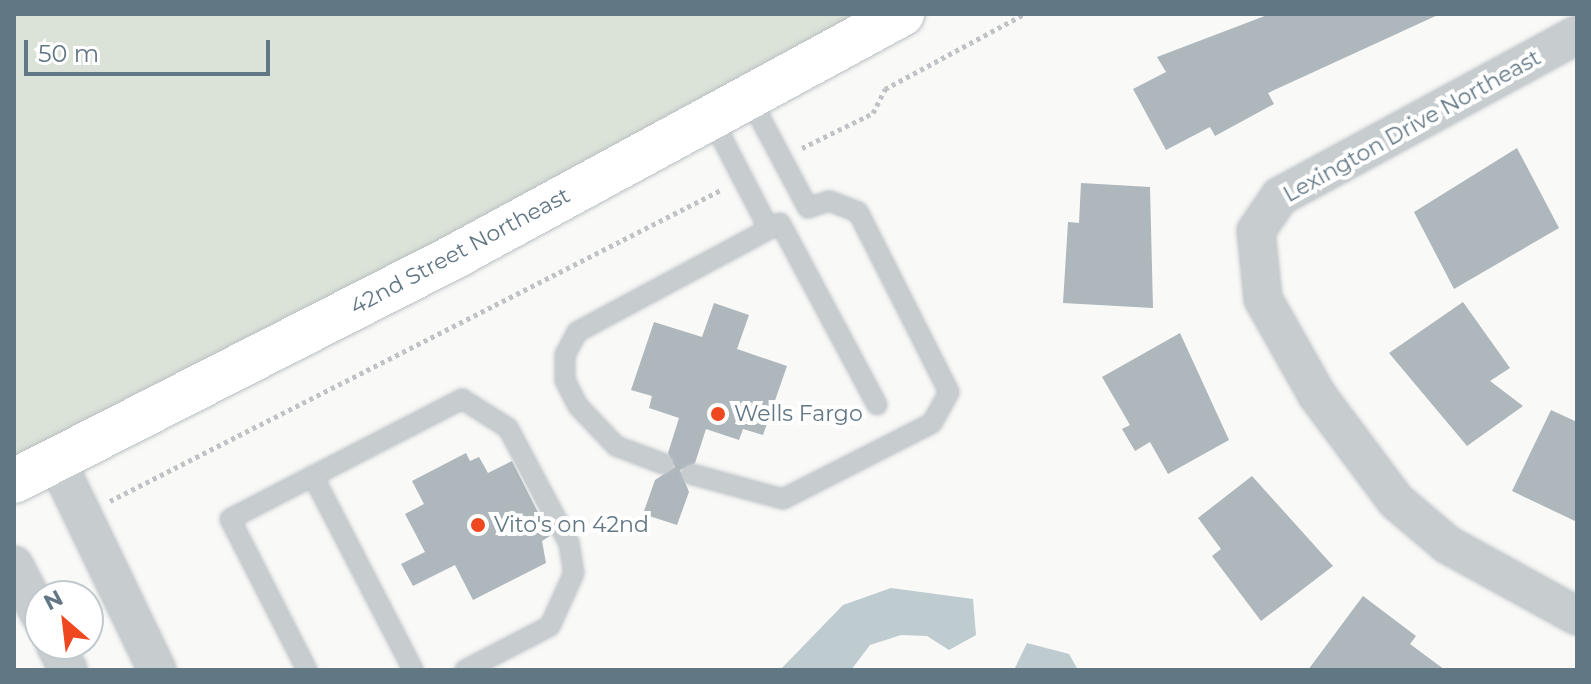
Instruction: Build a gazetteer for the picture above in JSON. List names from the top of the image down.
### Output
{
  "streets": {
    "main road": ["42nd Street Northeast"],
    "street": ["Lexington Drive Northeast"]
  },
  "places": ["Wells Fargo", "Vito's on 42nd"],
  "scale_bar": "50 m",
  "north": "top left"
}
